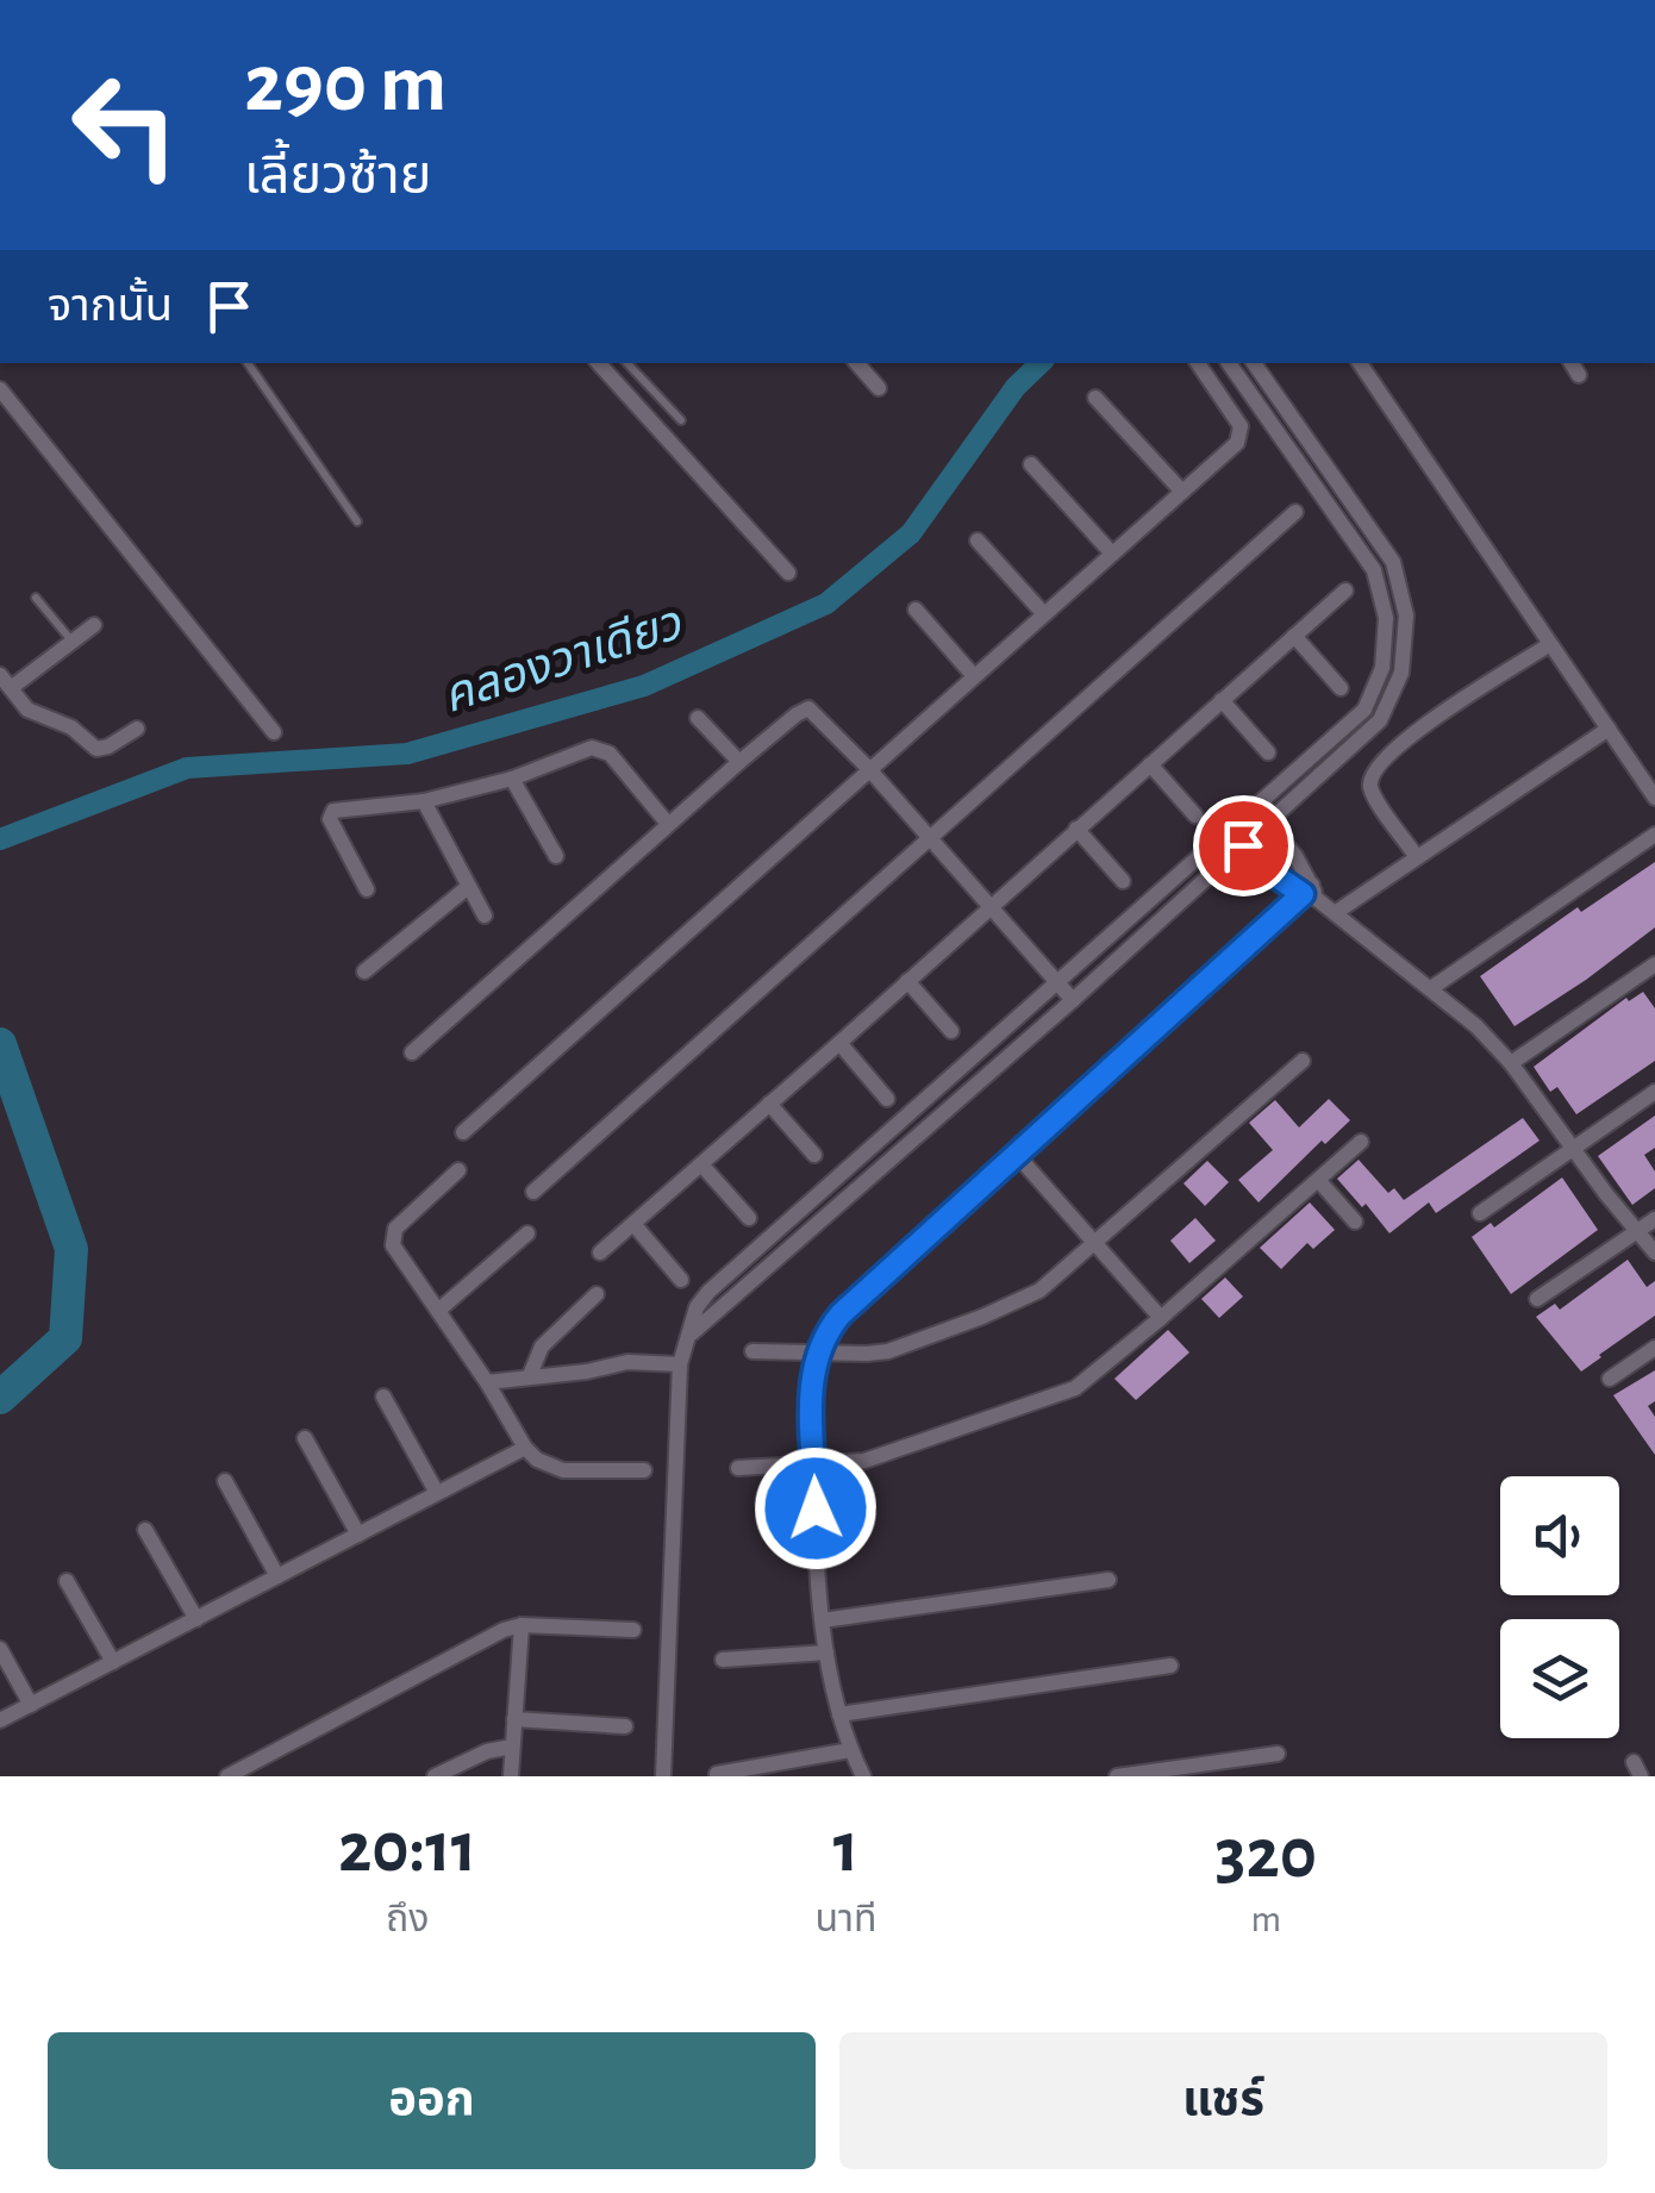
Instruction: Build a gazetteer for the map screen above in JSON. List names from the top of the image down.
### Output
{
  "water": ["คลองวาเดียว"],
  "page": {
    "turn": ["290 m", "เลี้ยวซ้าย"],
    "then": "จากนั้น",
    "eta": [
      "20:11",
      "ถึง",
      "1",
      "นาที",
      "320",
      "m"
    ],
    "buttons": ["ออก", "แชร์"]
  }
}
